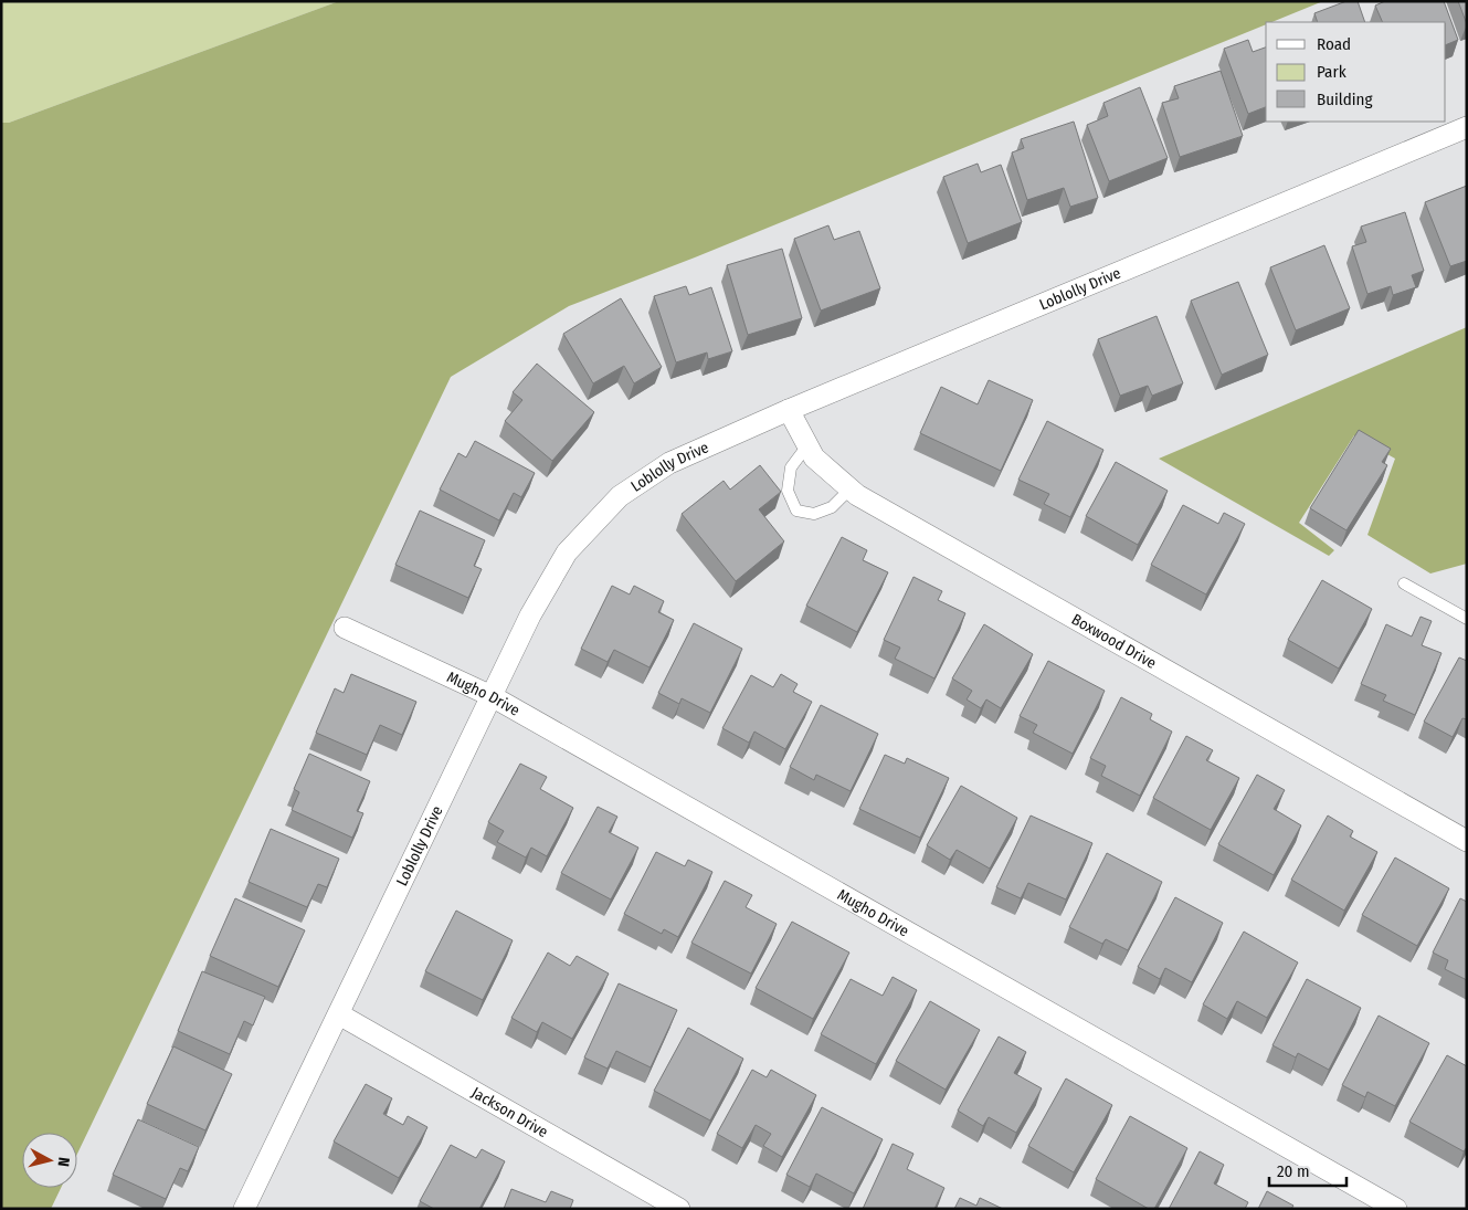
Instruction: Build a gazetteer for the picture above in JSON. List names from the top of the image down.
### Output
{
  "streets": {
    "street": [
      "Loblolly Drive",
      "Boxwood Drive",
      "Mugho Drive",
      "Jackson Drive"
    ]
  },
  "crossings": [
    ["Loblolly Drive", "Boxwood Drive"],
    ["Loblolly Drive", "Mugho Drive"],
    ["Loblolly Drive", "Jackson Drive"]
  ],
  "legend": ["Road", "Park", "Building"],
  "scale_bar": "20 m",
  "north": "right"
}
